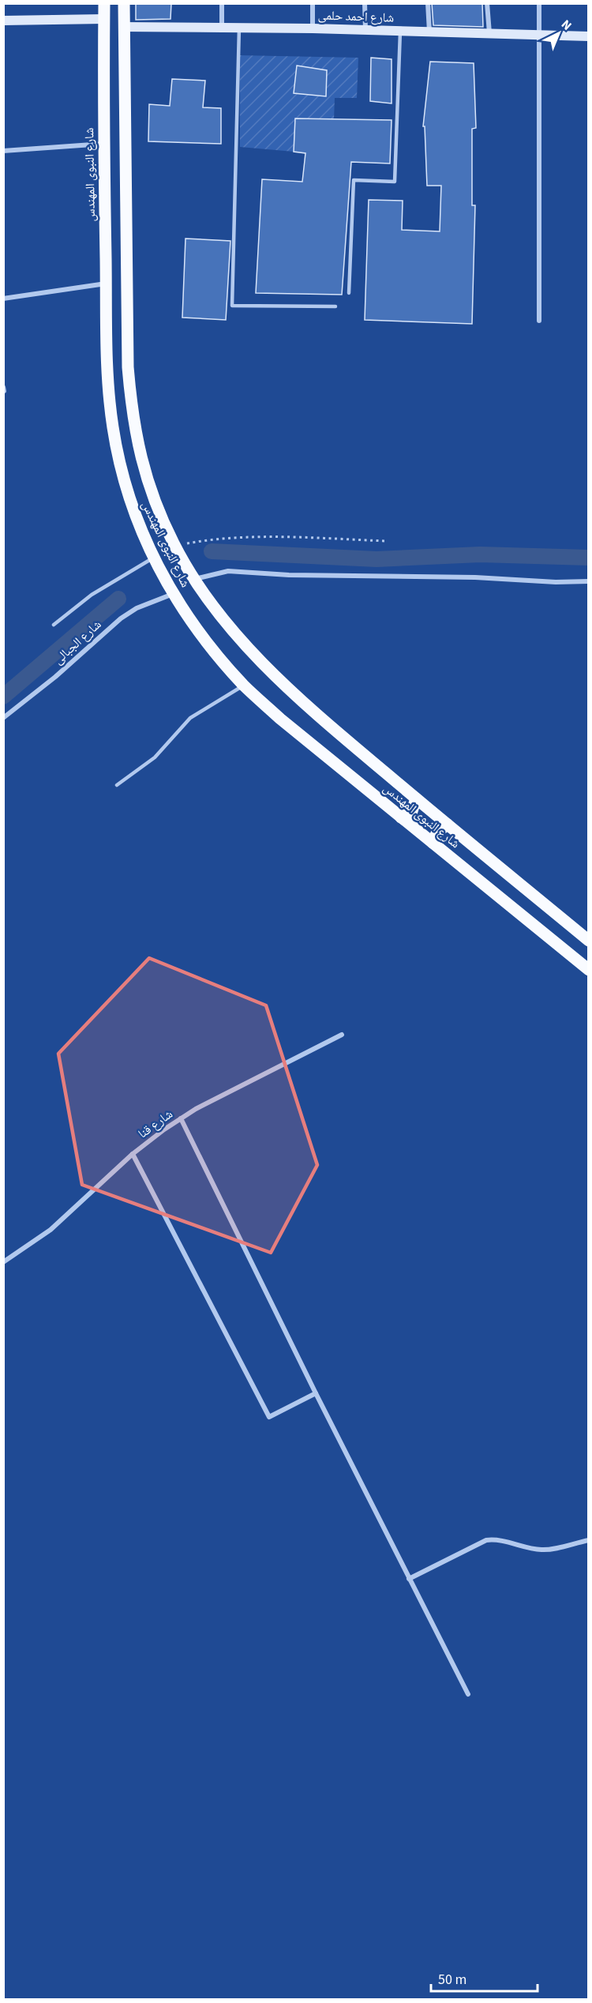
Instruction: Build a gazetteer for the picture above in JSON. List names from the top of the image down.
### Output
{
  "streets": {
    "main road": ["شارع احمد حلمى", "شارع النبوى المهندس"],
    "street": ["شارع الجبالى", "شارع قنا"]
  },
  "crossings": [
    ["شارع احمد حلمى", "شارع النبوى المهندس"],
    ["شارع النبوى المهندس", "شارع الجبالى"]
  ],
  "scale_bar": "50 m",
  "north": "top right"
}
